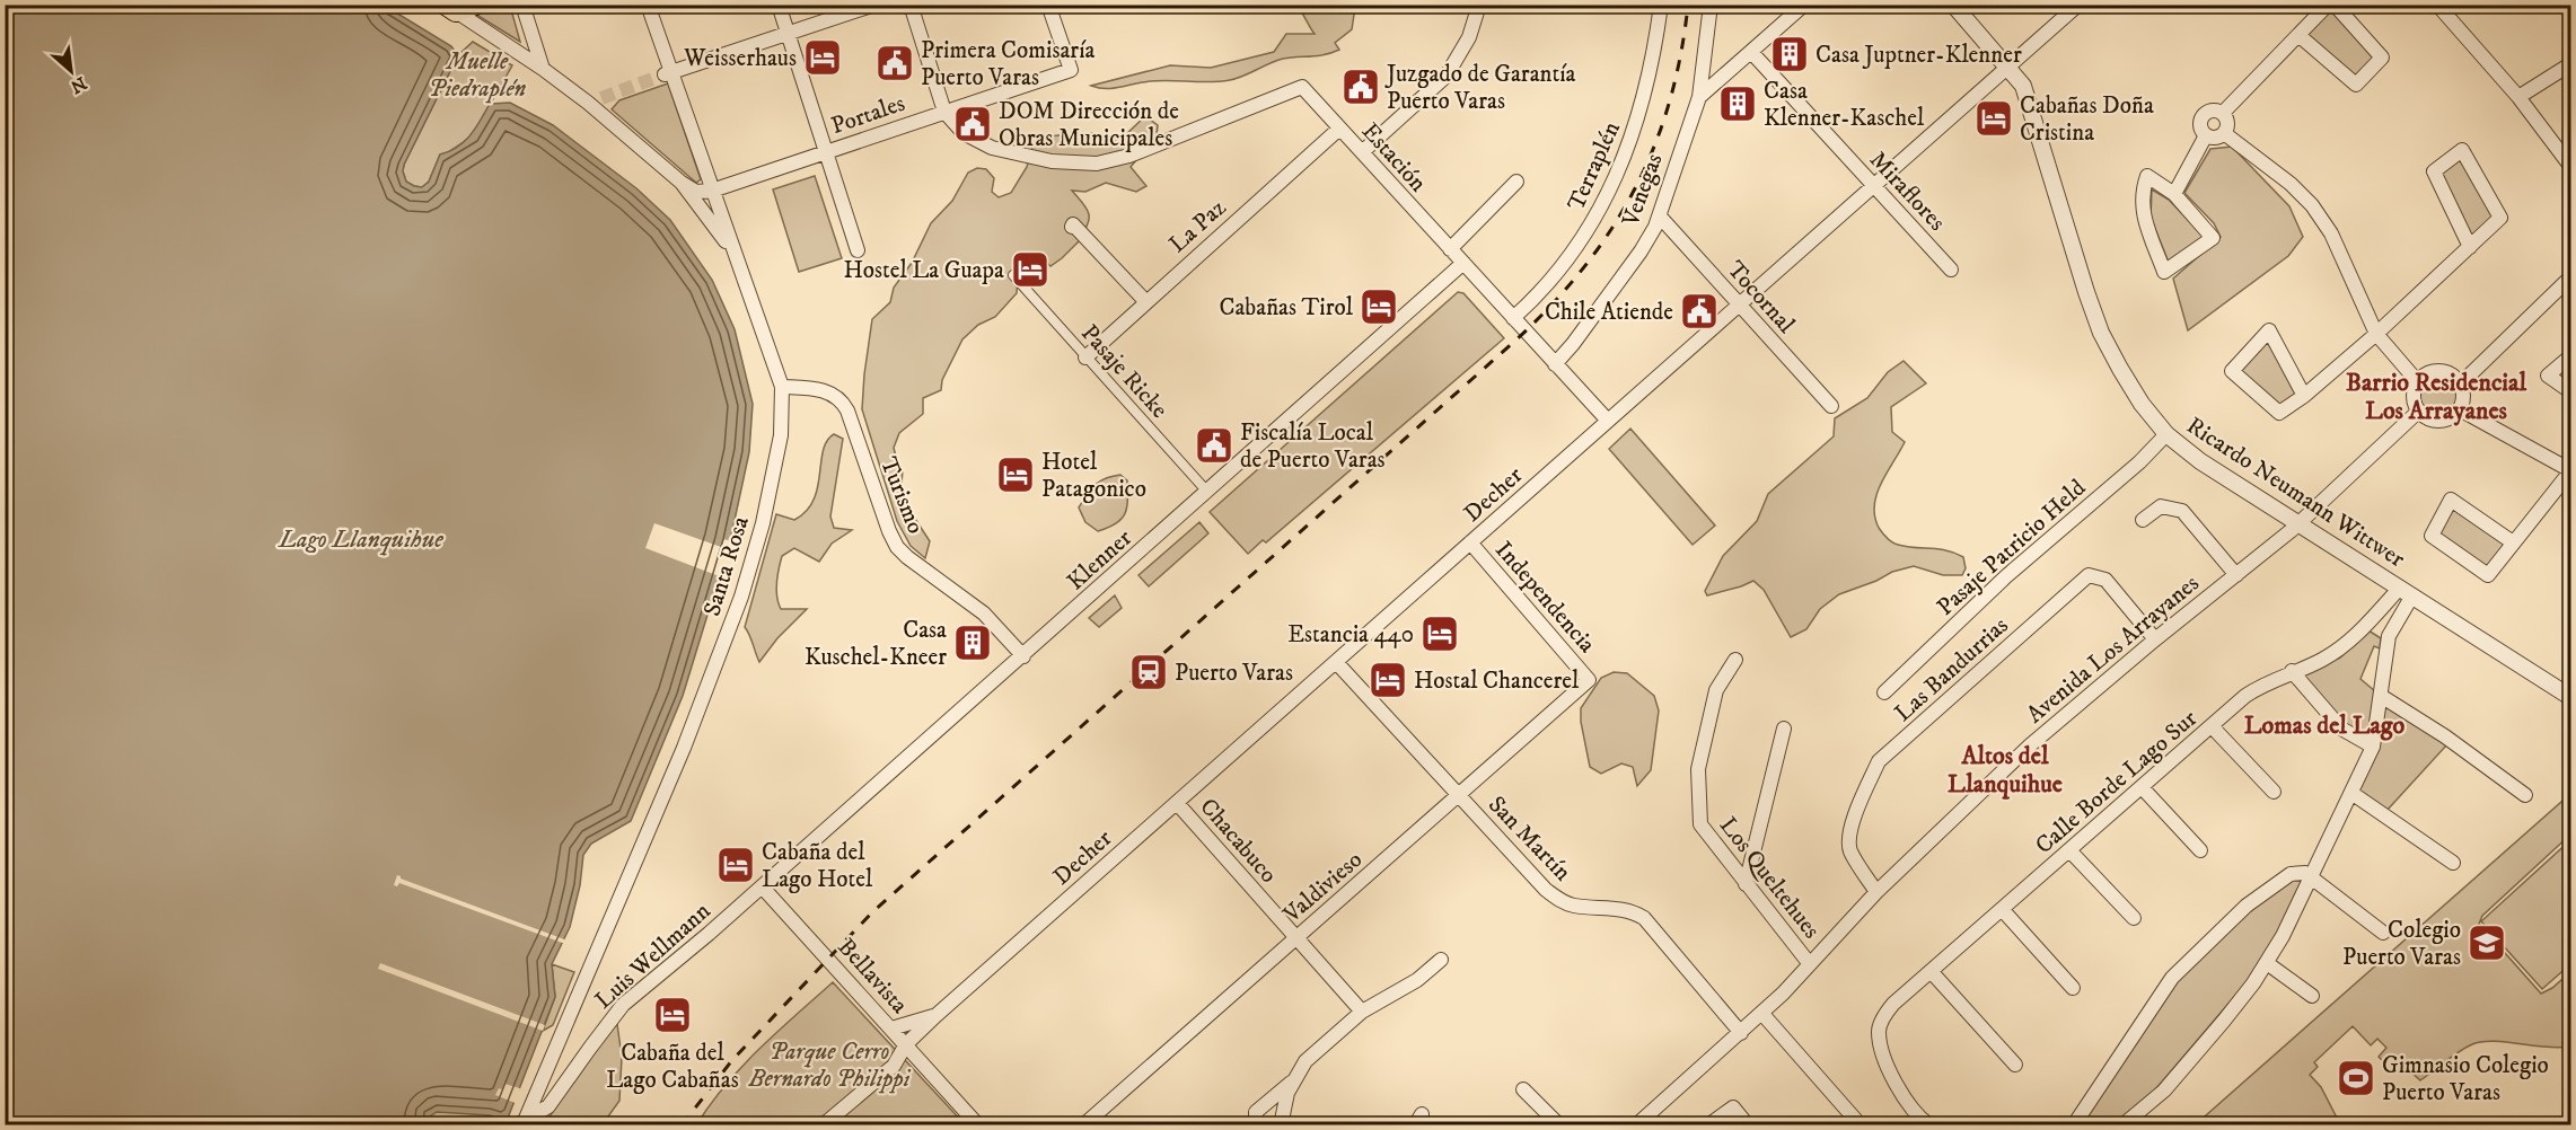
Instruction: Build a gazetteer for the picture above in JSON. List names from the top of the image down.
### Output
{
  "streets": {
    "street": [
      "Portales",
      "Estación",
      "Terraplén",
      "Venegas",
      "Miraflores",
      "La Paz",
      "Tocornal",
      "Pasaje Ricke",
      "Ricardo Neumann Wittwer",
      "Decher",
      "Turismo",
      "Pasaje Patricio Held",
      "Klenner",
      "Santa Rosa",
      "Independencia",
      "Avenida Los Arrayanes",
      "Las Bandurrias",
      "Calle Borde Lago Sur",
      "San Martín",
      "Chacabuco",
      "Los Queltehues",
      "Valdivieso",
      "Luis Wellmann",
      "Bellavista"
    ]
  },
  "crossings": [
    ["Portales", "Estación"],
    ["Portales", "Santa Rosa"],
    ["Estación", "Terraplén"],
    ["Estación", "Venegas"],
    ["Estación", "La Paz"],
    ["Estación", "Decher"],
    ["Estación", "Klenner"],
    ["Venegas", "Tocornal"],
    ["Miraflores", "Decher"],
    ["La Paz", "Pasaje Ricke"],
    ["Tocornal", "Decher"],
    ["Pasaje Ricke", "Klenner"],
    ["Ricardo Neumann Wittwer", "Decher"],
    ["Ricardo Neumann Wittwer", "Pasaje Patricio Held"],
    ["Ricardo Neumann Wittwer", "Avenida Los Arrayanes"],
    ["Ricardo Neumann Wittwer", "Calle Borde Lago Sur"],
    ["Decher", "Independencia"],
    ["Decher", "San Martín"],
    ["Decher", "Chacabuco"],
    ["Decher", "Bellavista"],
    ["Turismo", "Klenner"],
    ["Turismo", "Santa Rosa"],
    ["Klenner", "Luis Wellmann"],
    ["Klenner", "Bellavista"],
    ["Santa Rosa", "Luis Wellmann"],
    ["Independencia", "Valdivieso"],
    ["Avenida Los Arrayanes", "Las Bandurrias"],
    ["Avenida Los Arrayanes", "San Martín"],
    ["Avenida Los Arrayanes", "Los Queltehues"],
    ["San Martín", "Valdivieso"],
    ["Chacabuco", "Valdivieso"],
    ["Luis Wellmann", "Bellavista"]
  ],
  "districts": ["Barrio Residencial Los Arrayanes", "Lomas del Lago", "Altos del Llanquihue"],
  "water": ["Lago Llanquihue"],
  "parks": ["Muelle Piedraplén", "Parque Cerro Bernardo Philippi"],
  "places": {
    "building": ["Casa Juptner-Klenner", "Casa Klenner-Kaschel", "Casa Kuschel-Kneer"],
    "hotel": [
      "Weisserhaus",
      "Cabañas Doña Cristina",
      "Hostel La Guapa",
      "Cabañas Tirol",
      "Hotel Patagonico",
      "Estancia 440",
      "Hostal Chancerel",
      "Cabaña del Lago Hotel",
      "Cabaña del Lago Cabañas"
    ],
    "public building": [
      "Primera Comisaría Puerto Varas",
      "Juzgado de Garantía Puerto Varas",
      "DOM Dirección de Obras Municipales",
      "Chile Atiende",
      "Fiscalía Local de Puerto Varas"
    ],
    "station": ["Puerto Varas"],
    "school or university": ["Colegio Puerto Varas"],
    "sports": ["Gimnasio Colegio Puerto Varas"]
  },
  "north": "bottom right"
}
